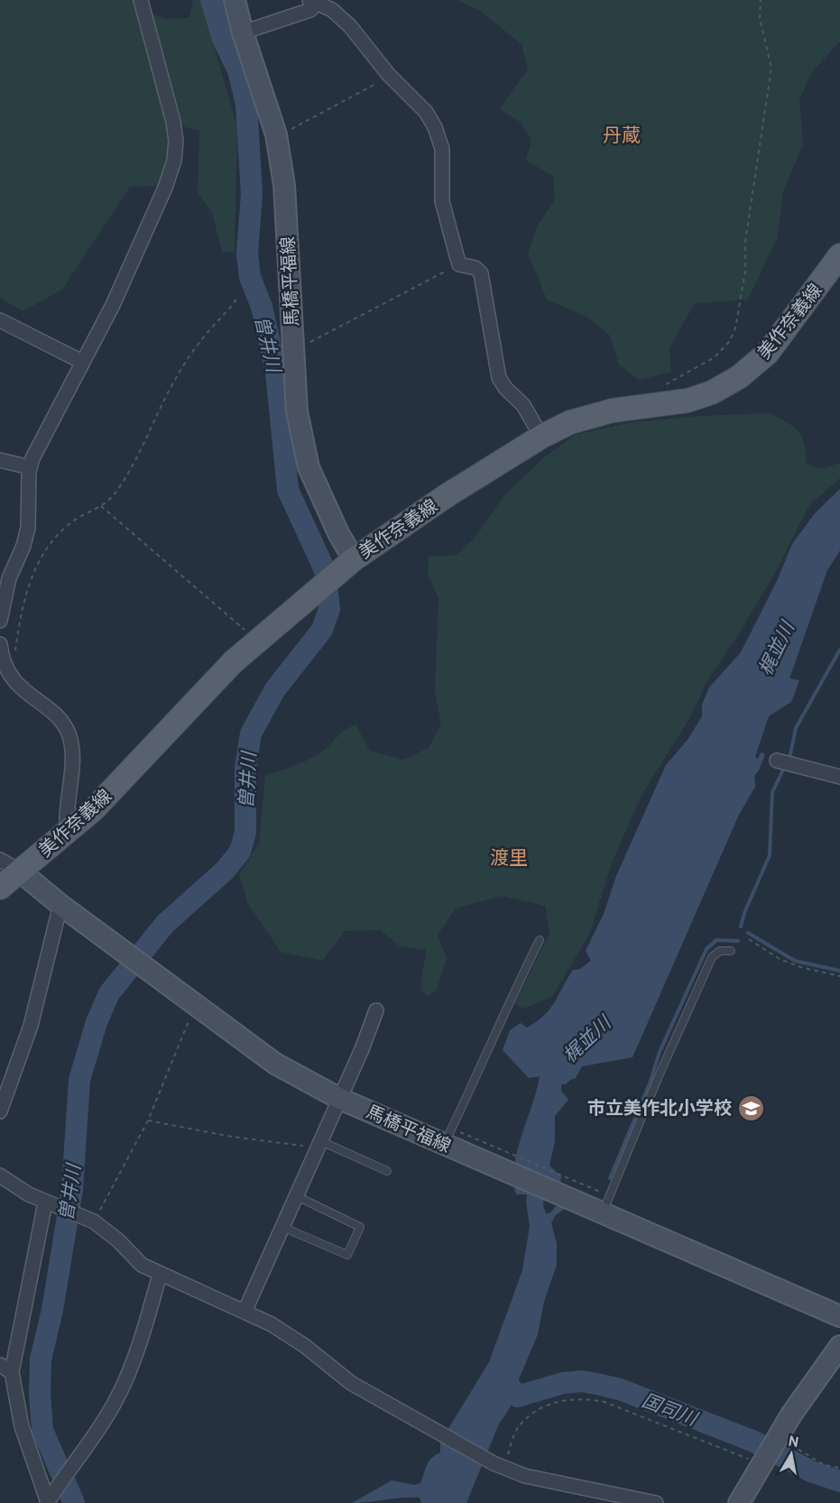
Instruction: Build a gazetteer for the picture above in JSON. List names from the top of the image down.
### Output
{
  "streets": {
    "main road": ["馬橋平福線", "美作奈義線"]
  },
  "crossings": [
    ["馬橋平福線", "美作奈義線"]
  ],
  "districts": ["丹蔵", "渡里"],
  "water": ["曽井川", "梶並川", "国司川"],
  "places": {
    "school or university": ["市立美作北小学校"]
  },
  "north": "top"
}
